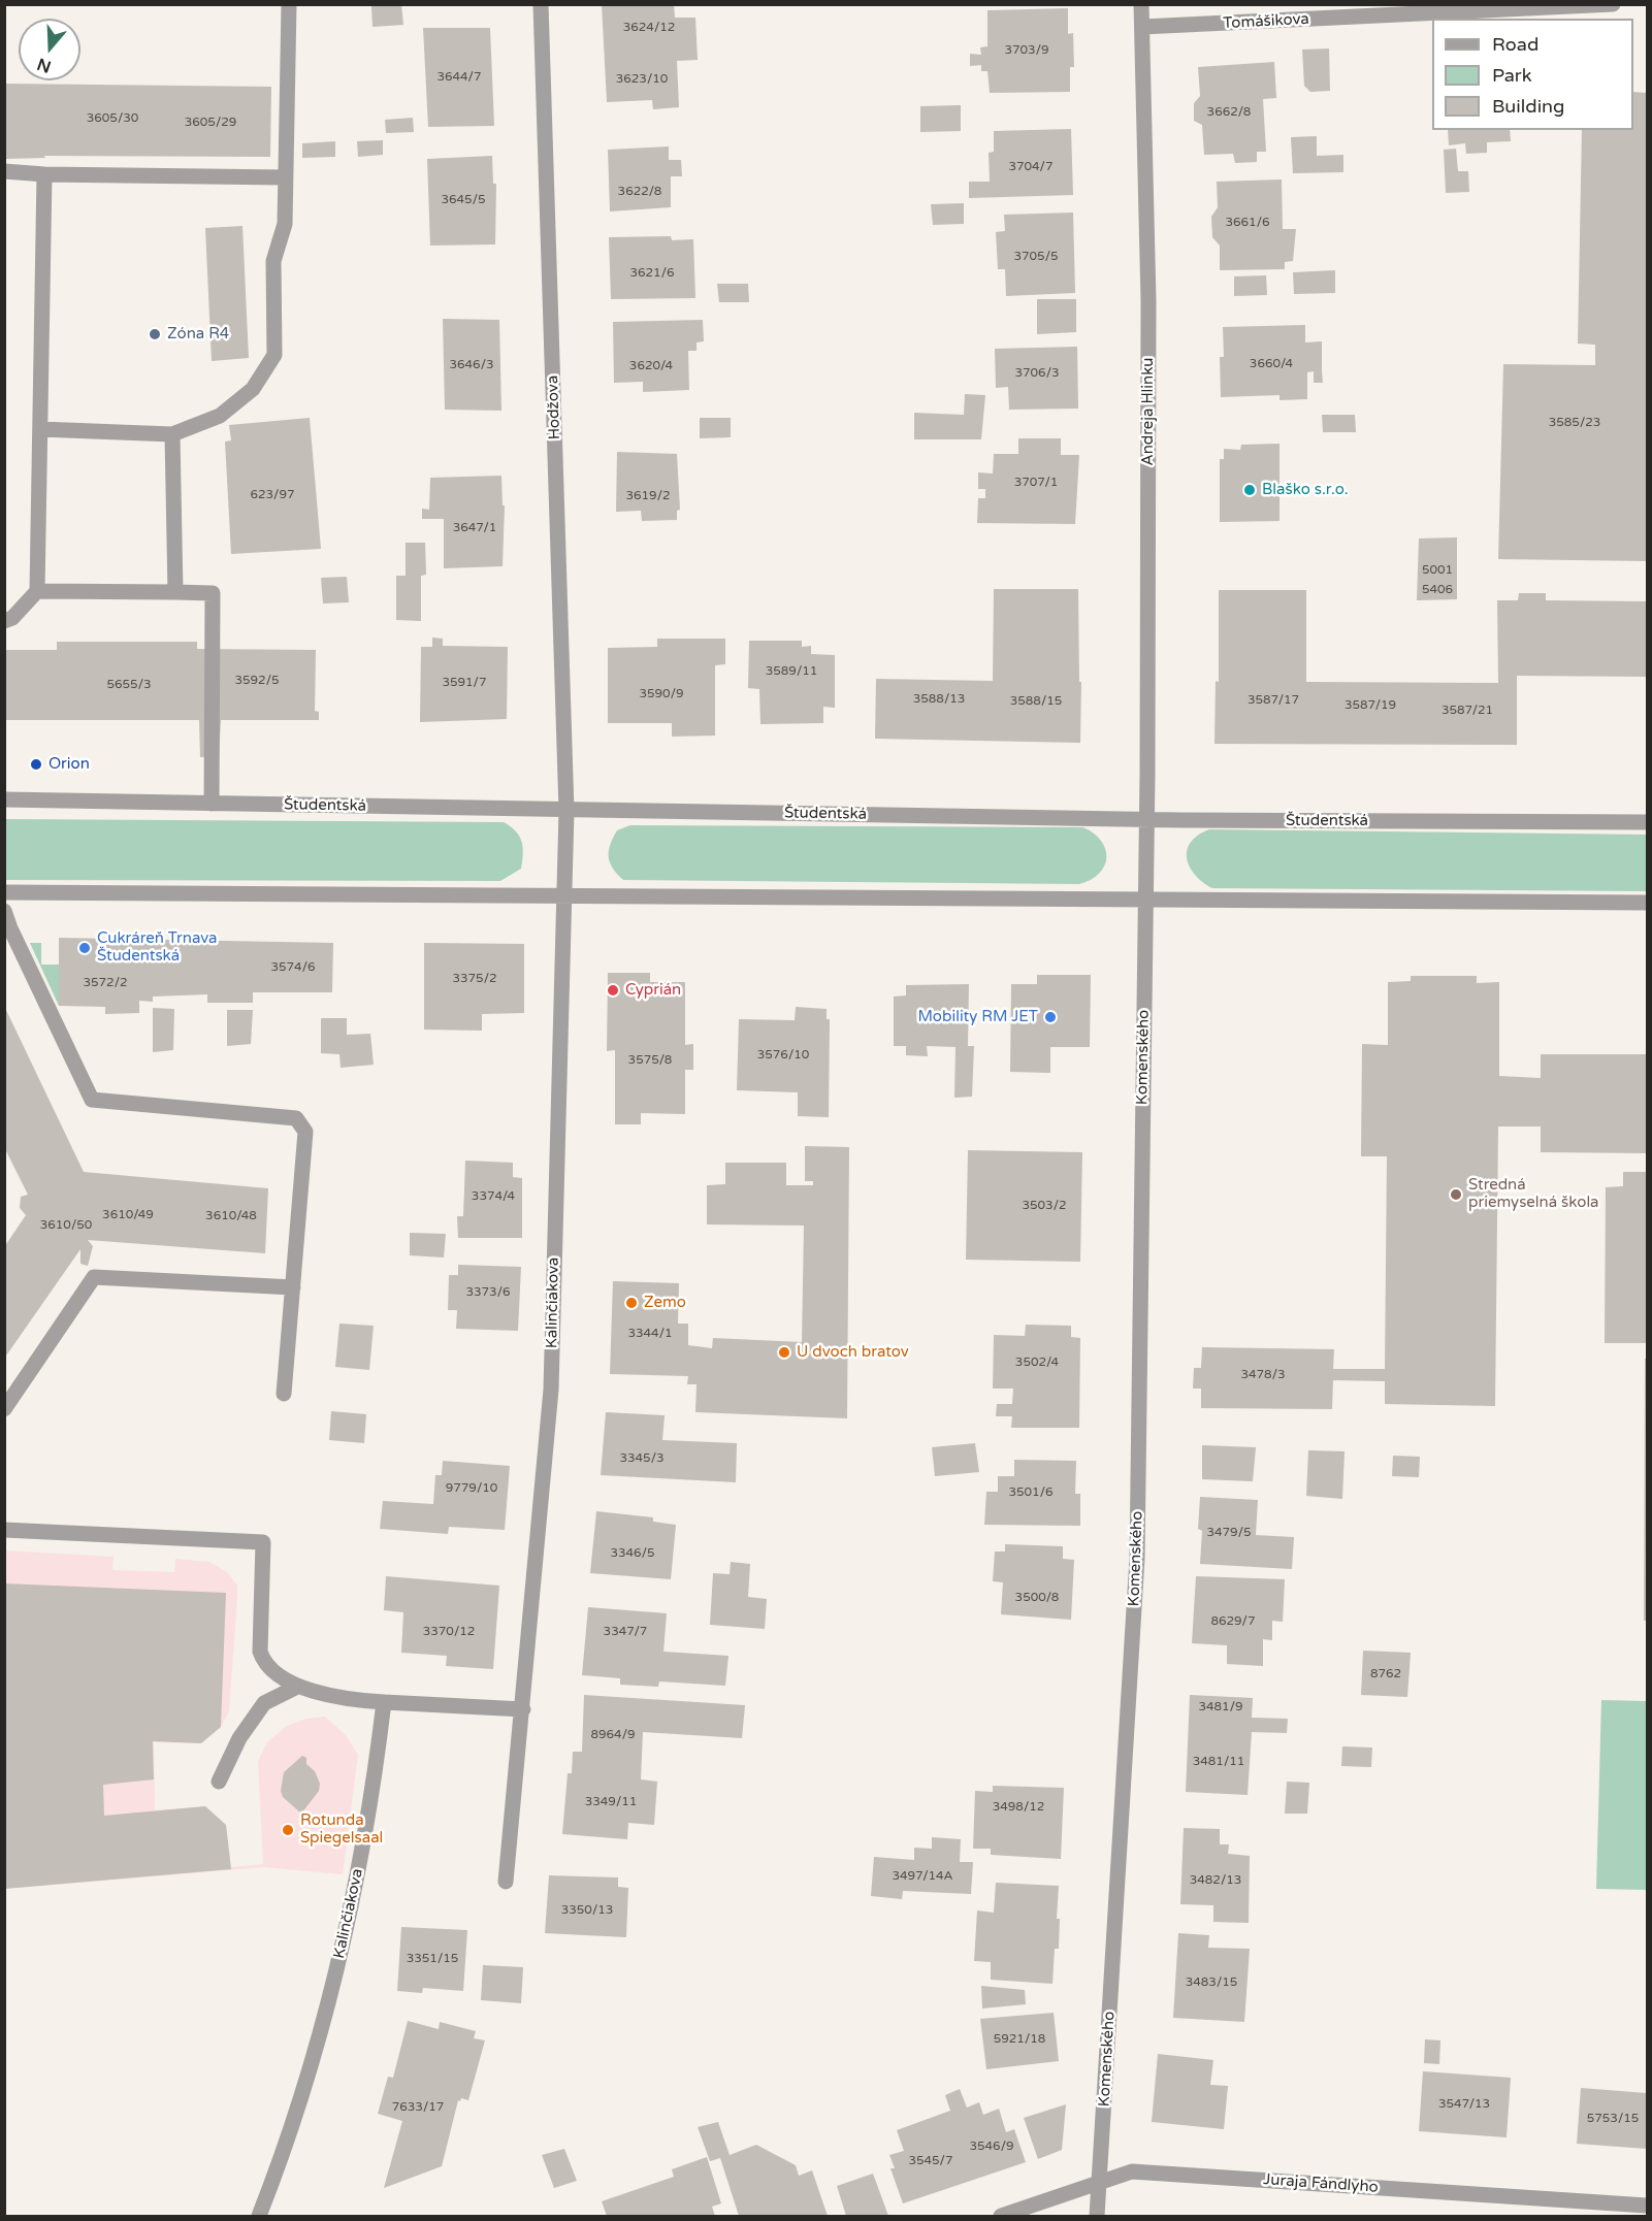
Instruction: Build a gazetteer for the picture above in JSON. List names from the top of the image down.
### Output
{
  "streets": {
    "street": [
      "Tomášikova",
      "Hodžova",
      "Andreja Hlinku",
      "Študentská",
      "Komenského",
      "Kalinčiakova",
      "Juraja Fándlyho"
    ]
  },
  "crossings": [
    ["Tomášikova", "Andreja Hlinku"],
    ["Hodžova", "Študentská"],
    ["Hodžova", "Kalinčiakova"],
    ["Andreja Hlinku", "Študentská"],
    ["Andreja Hlinku", "Komenského"],
    ["Komenského", "Juraja Fándlyho"]
  ],
  "places": [
    "Zóna R4",
    "Blaško s.r.o.",
    "Orion",
    "Cukráreň Trnava Študentská",
    "Cyprián",
    "Mobility RM JET",
    "Stredná priemyselná škola",
    "Zemo",
    "U dvoch bratov",
    "Rotunda Spiegelsaal"
  ],
  "house_numbers": [
    "3624/12",
    "3703/9",
    "3644/7",
    "3623/10",
    "3662/8",
    "3605/30",
    "3605/29",
    "3704/7",
    "3622/8",
    "3645/5",
    "3661/6",
    "3705/5",
    "3621/6",
    "3660/4",
    "3646/3",
    "3620/4",
    "3706/3",
    "3585/23",
    "3707/1",
    "623/97",
    "3619/2",
    "3647/1",
    "5001",
    "5406",
    "3589/11",
    "3592/5",
    "3591/7",
    "5655/3",
    "3590/9",
    "3588/13",
    "3587/17",
    "3588/15",
    "3587/19",
    "3587/21",
    "3574/6",
    "3375/2",
    "3572/2",
    "3576/10",
    "3575/8",
    "3374/4",
    "3503/2",
    "3610/49",
    "3610/48",
    "3610/50",
    "3373/6",
    "3344/1",
    "3502/4",
    "3478/3",
    "3345/3",
    "9779/10",
    "3501/6",
    "3479/5",
    "3346/5",
    "3500/8",
    "8629/7",
    "3370/12",
    "3347/7",
    "8762",
    "3481/9",
    "8964/9",
    "3481/11",
    "3349/11",
    "3498/12",
    "3497/14A",
    "3482/13",
    "3350/13",
    "3351/15",
    "3483/15",
    "5921/18",
    "3547/13",
    "7633/17",
    "5753/15",
    "3546/9",
    "3545/7"
  ],
  "legend": ["Road", "Park", "Building"],
  "north": "bottom"
}
